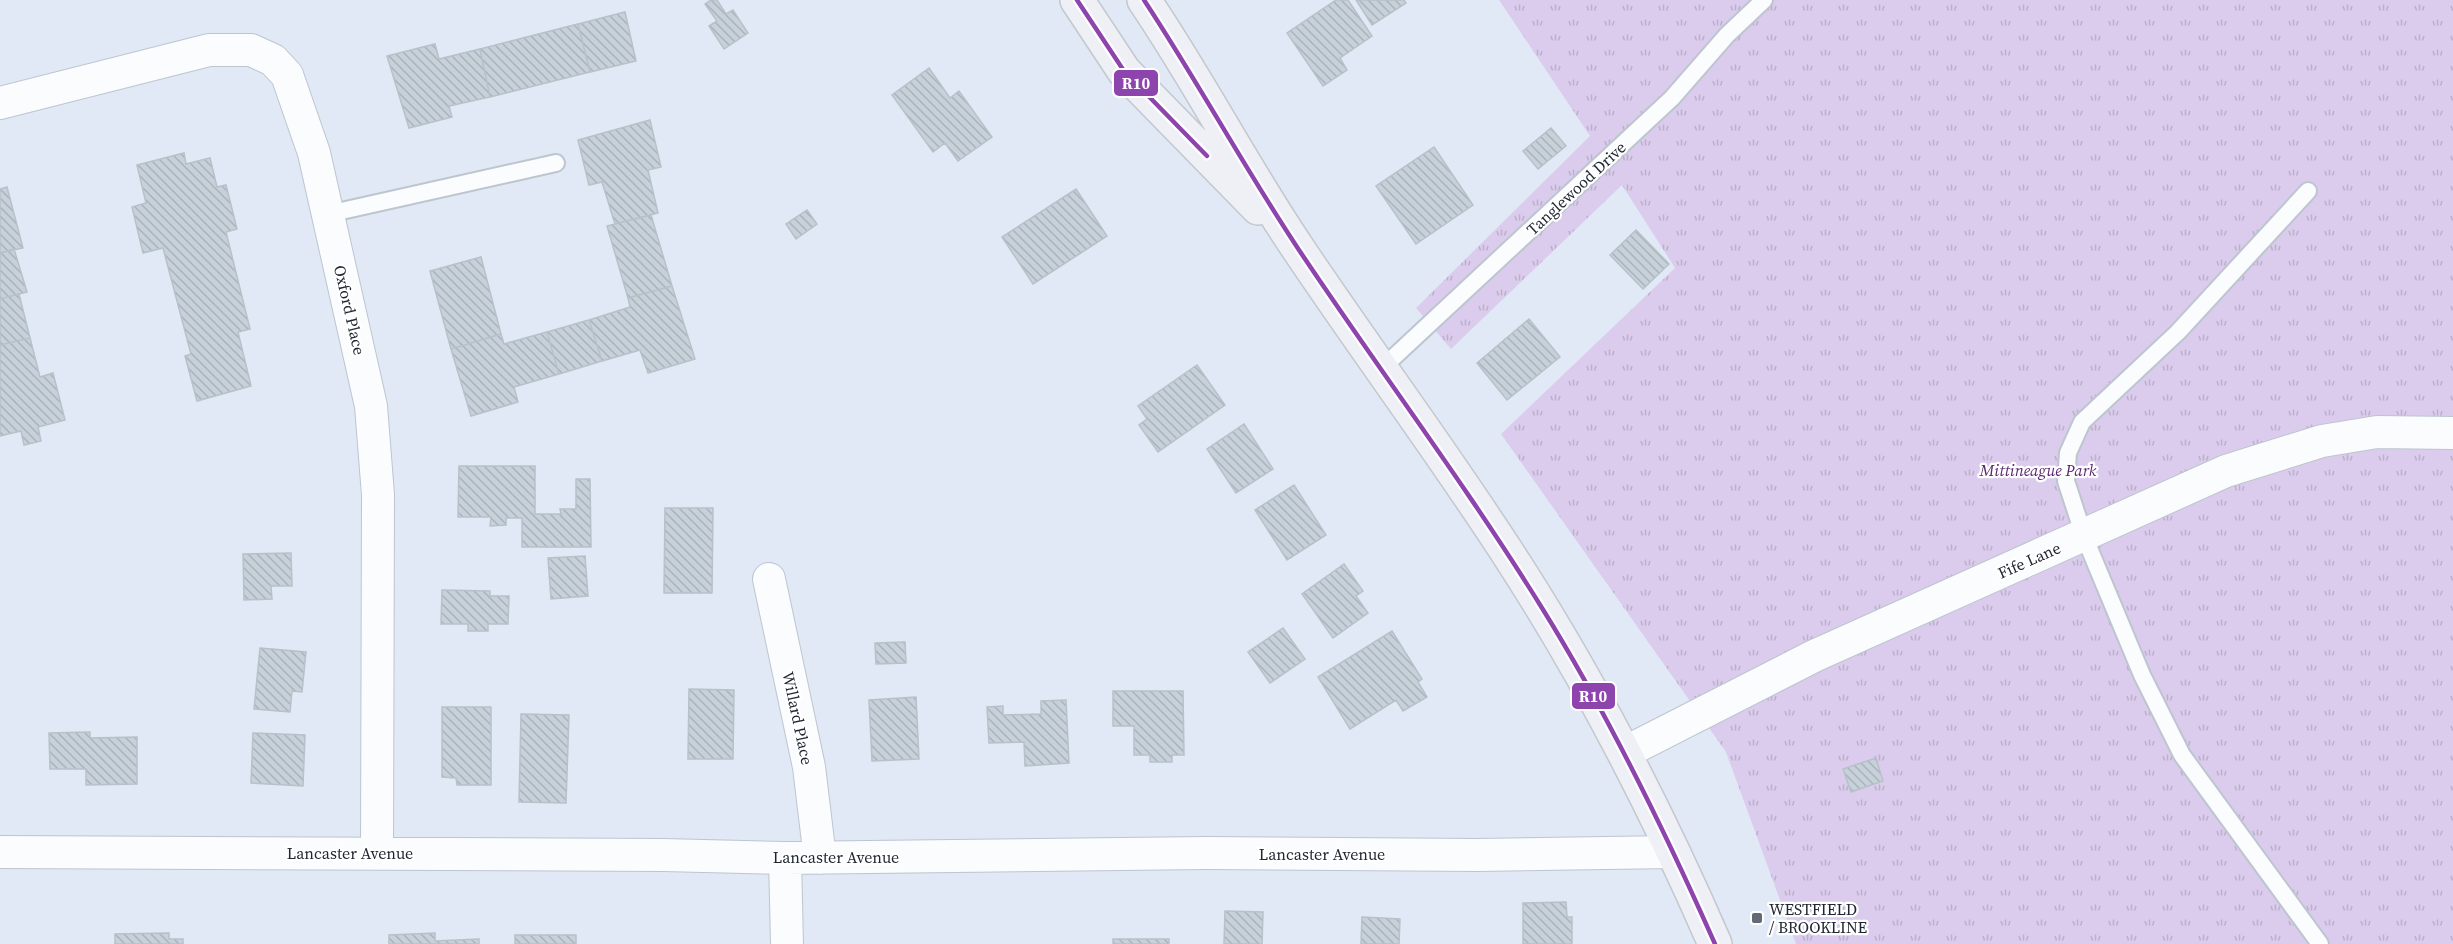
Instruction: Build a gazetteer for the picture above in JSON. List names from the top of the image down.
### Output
{
  "streets": {
    "street": [
      "Oxford Place",
      "Fife Lane",
      "Willard Place",
      "Lancaster Avenue"
    ],
    "lane": ["Tanglewood Drive"]
  },
  "crossings": [
    ["Oxford Place", "Lancaster Avenue"],
    ["Willard Place", "Lancaster Avenue"]
  ],
  "parks": ["Mittineague Park"],
  "places": {
    "transit": ["WESTFIELD / BROOKLINE"]
  },
  "lines": ["transit line R10"]
}
